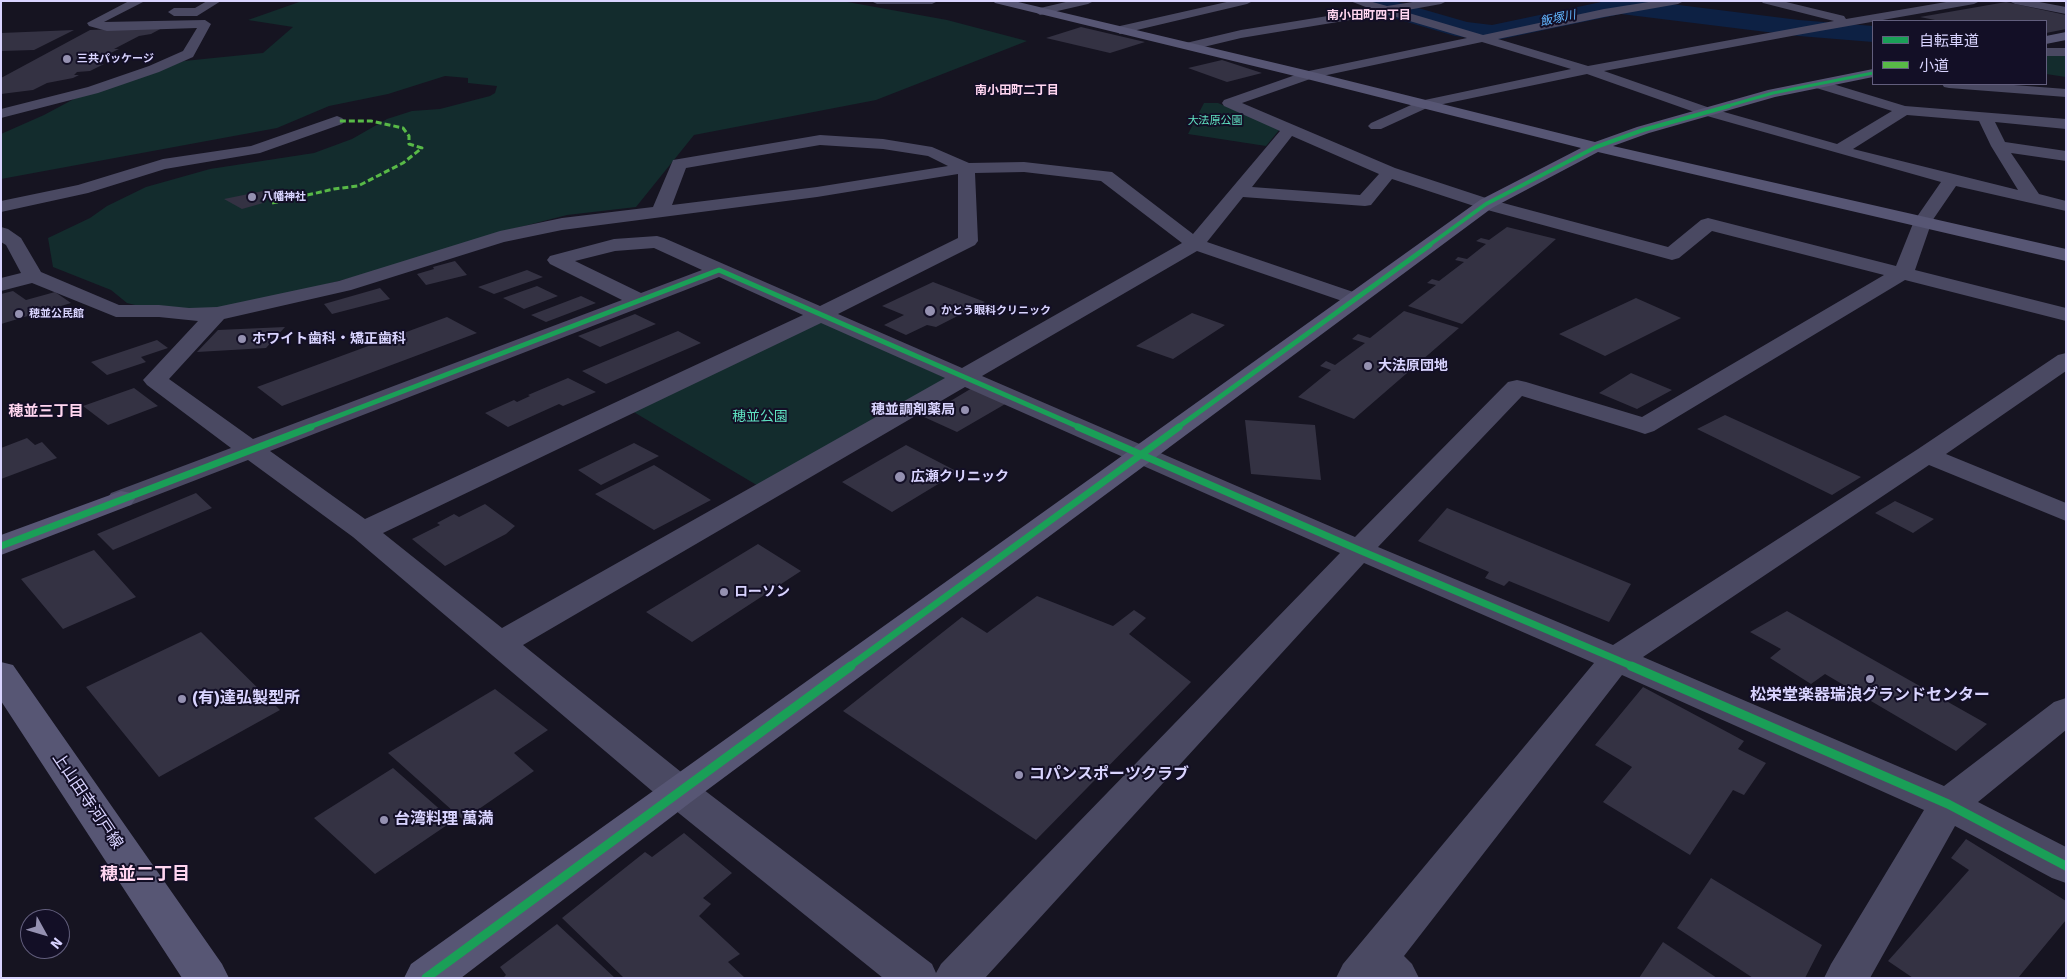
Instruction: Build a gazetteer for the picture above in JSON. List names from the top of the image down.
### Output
{
  "streets": {
    "street": ["上山田寺河戸線"]
  },
  "districts": [
    "南小田町四丁目",
    "南小田町二丁目",
    "穂並三丁目",
    "穂並二丁目"
  ],
  "water": ["飯塚川"],
  "parks": ["大法原公園", "穂並公園"],
  "places": [
    "三共パッケージ",
    "八幡神社",
    "かとう眼科クリニック",
    "穂並公民館",
    "ホワイト歯科・矯正歯科",
    "大法原団地",
    "穂並調剤薬局",
    "広瀬クリニック",
    "ローソン",
    "松栄堂楽器瑞浪グランドセンター",
    "(有)達弘製型所",
    "コパンスポーツクラブ",
    "台湾料理 萬満"
  ],
  "legend": ["自転車道", "小道"],
  "north": "bottom right"
}
